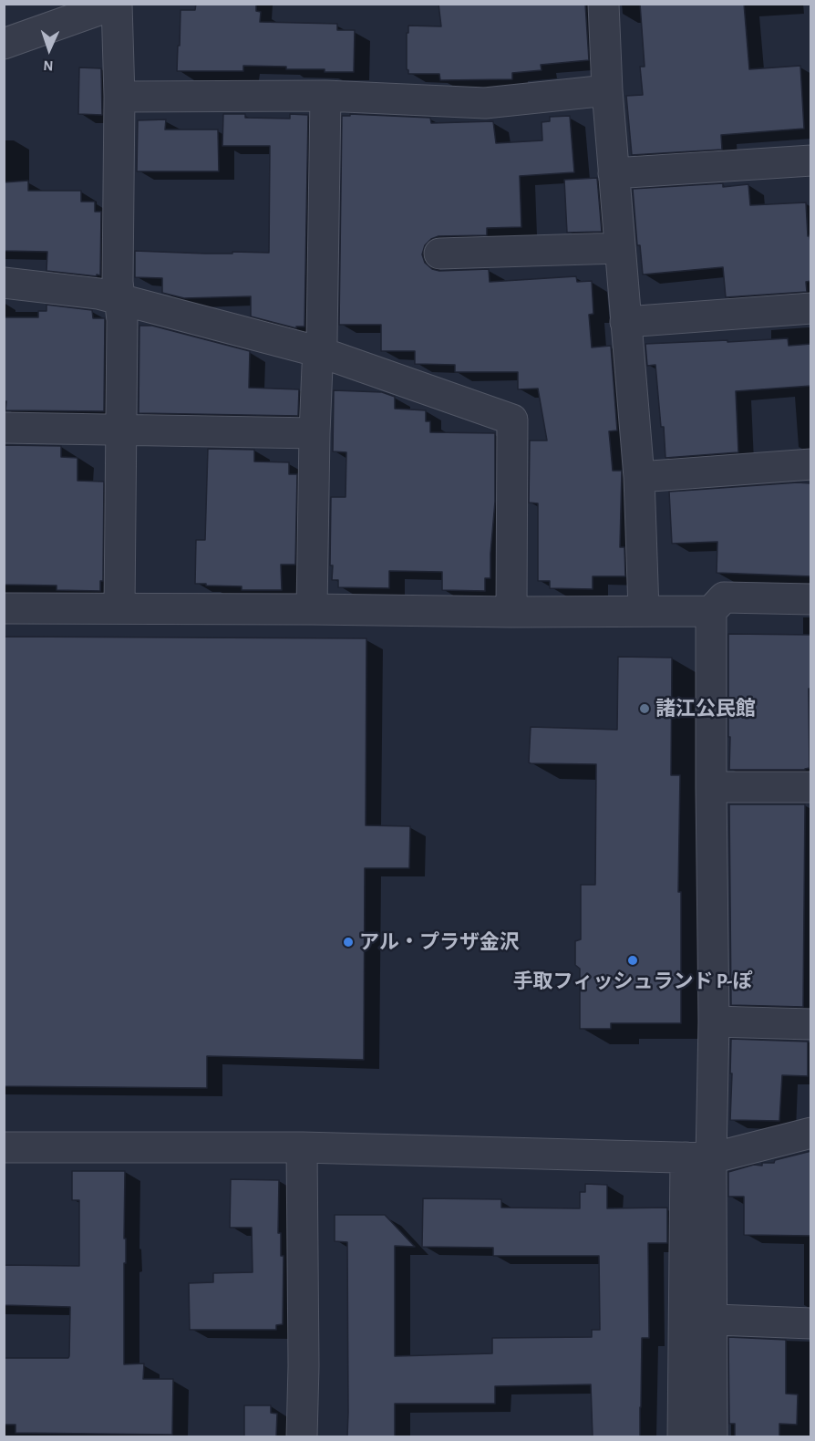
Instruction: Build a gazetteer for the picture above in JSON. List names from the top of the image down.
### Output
{
  "places": ["諸江公民館", "アル・プラザ金沢", "手取フィッシュランド P-ぽ"],
  "north": "bottom"
}
